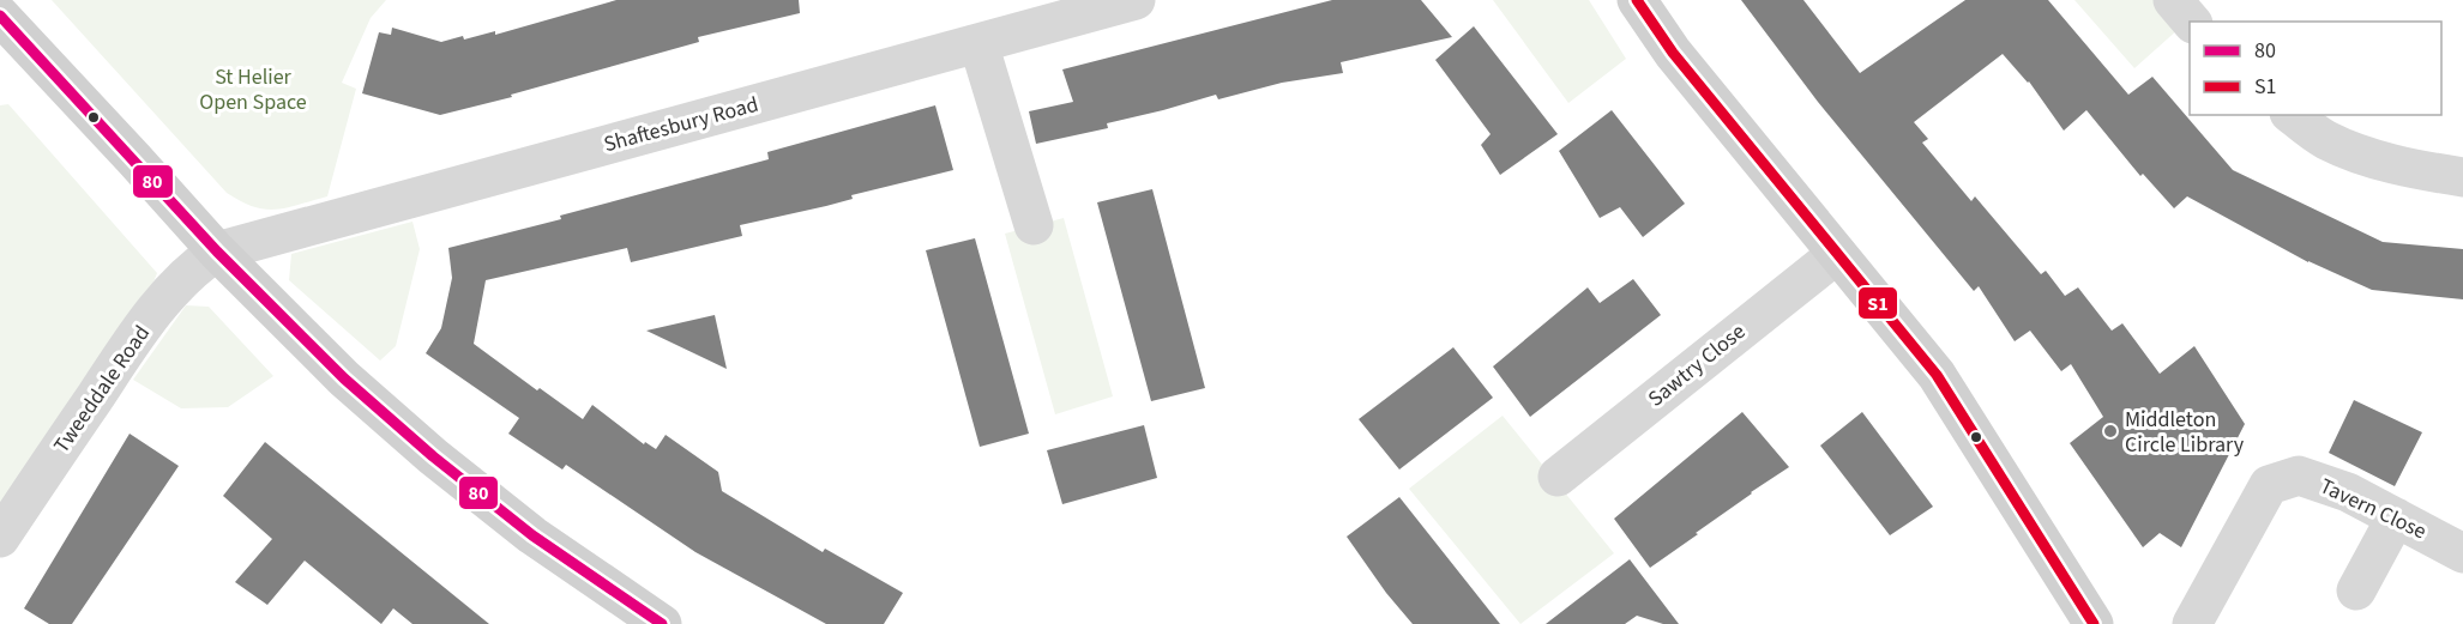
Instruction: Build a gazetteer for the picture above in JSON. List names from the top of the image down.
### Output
{
  "streets": {
    "street": [
      "Shaftesbury Road",
      "Sawtry Close",
      "Tweeddale Road",
      "Tavern Close"
    ]
  },
  "crossings": [
    ["Shaftesbury Road", "Tweeddale Road"]
  ],
  "parks": ["St Helier Open Space"],
  "places": ["Middleton Circle Library"],
  "lines": ["transit line S1", "transit line 80"],
  "legend": ["80", "S1"]
}
